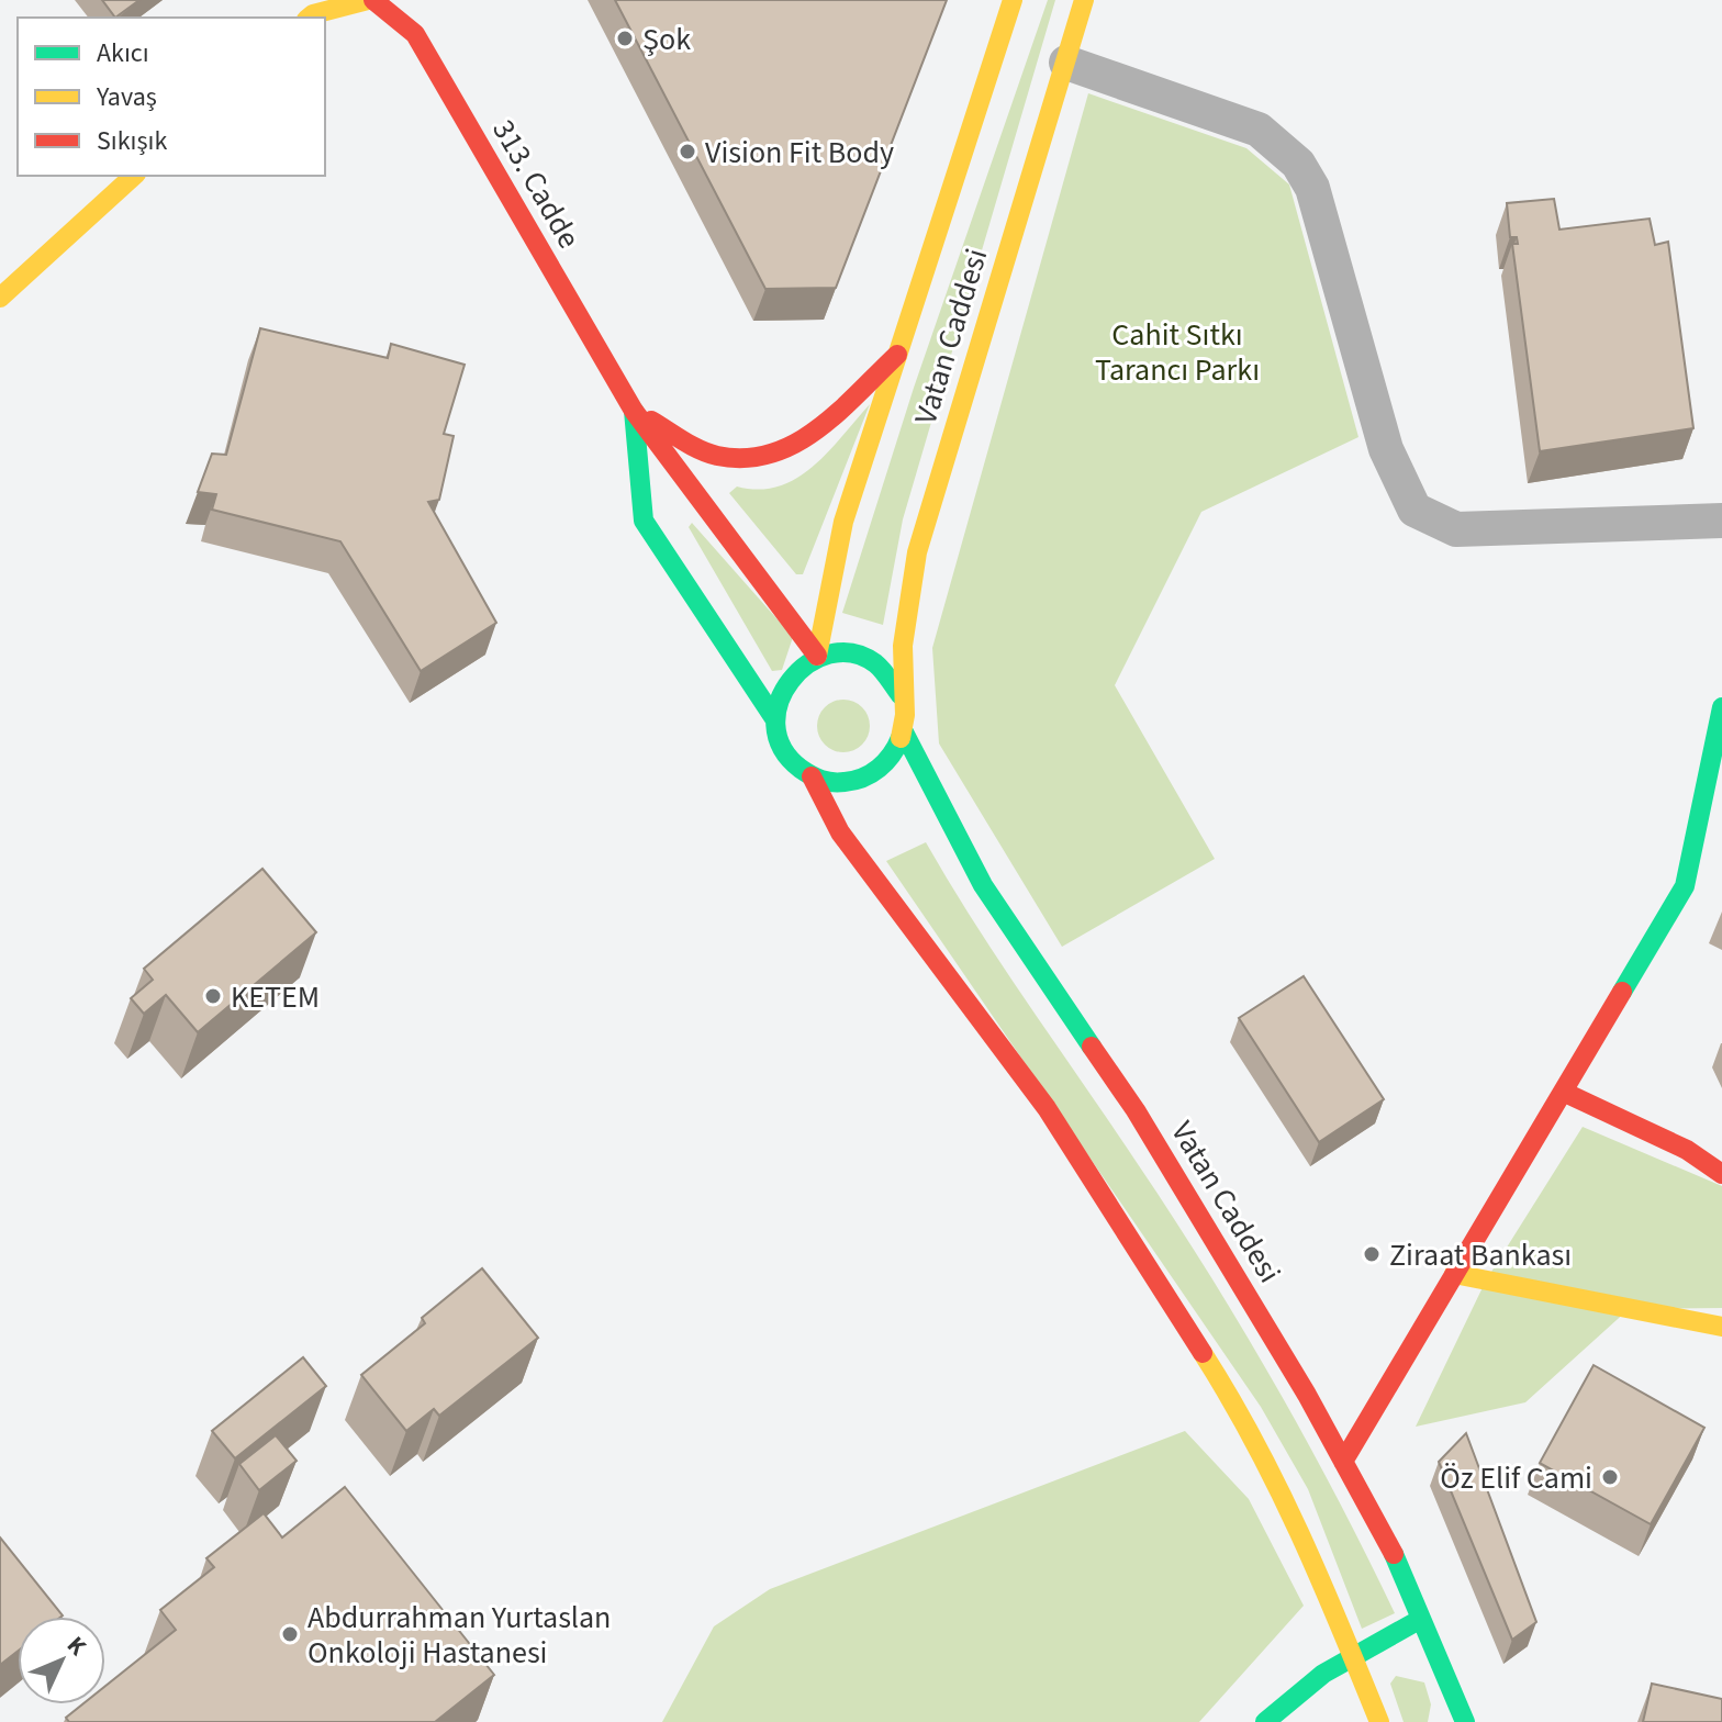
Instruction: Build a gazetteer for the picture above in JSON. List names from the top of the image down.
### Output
{
  "streets": {
    "main road": ["313. Cadde", "Vatan Caddesi"]
  },
  "crossings": [
    ["313. Cadde", "Vatan Caddesi"]
  ],
  "parks": ["Cahit Sıtkı Tarancı Parkı"],
  "places": [
    "Şok",
    "Vision Fit Body",
    "KETEM",
    "Ziraat Bankası",
    "Öz Elif Cami",
    "Abdurrahman Yurtaslan Onkoloji Hastanesi"
  ],
  "legend": ["Akıcı", "Yavaş", "Sıkışık"],
  "north": "top right"
}
